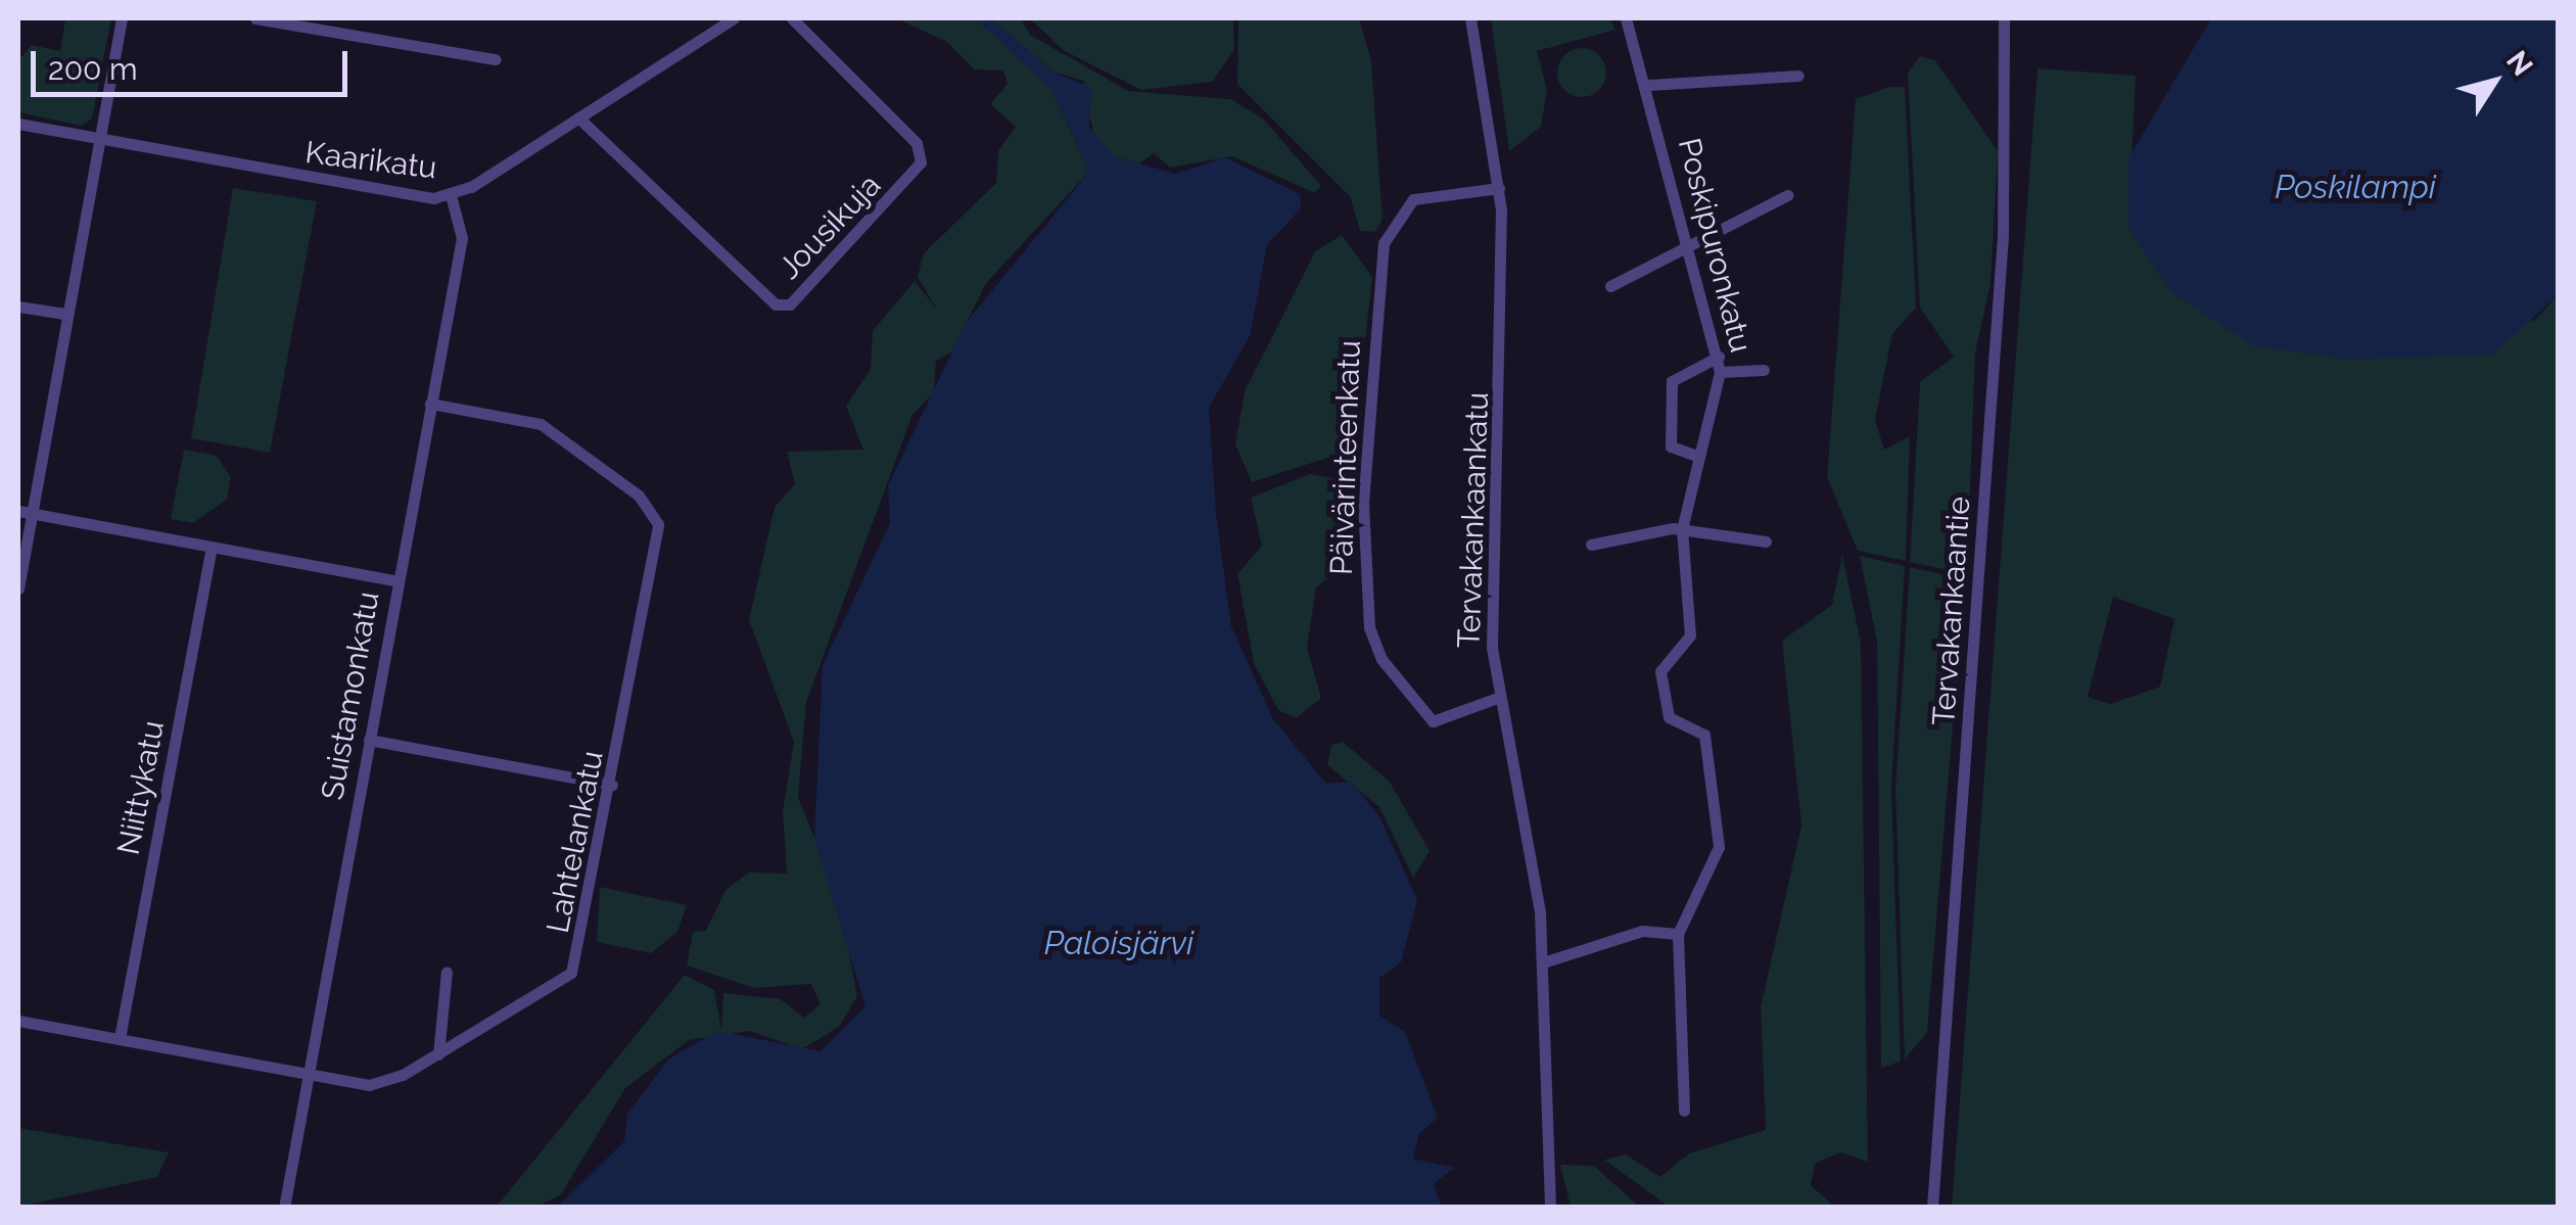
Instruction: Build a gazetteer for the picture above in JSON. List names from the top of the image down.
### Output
{
  "streets": {
    "street": [
      "Kaarikatu",
      "Jousikuja",
      "Poskipuronkatu",
      "Päivärinteenkatu",
      "Tervakankaankatu",
      "Tervakankaantie",
      "Suistamonkatu",
      "Niittykatu",
      "Lahtelankatu"
    ]
  },
  "crossings": [
    ["Kaarikatu", "Jousikuja"],
    ["Kaarikatu", "Suistamonkatu"],
    ["Päivärinteenkatu", "Tervakankaankatu"],
    ["Suistamonkatu", "Lahtelankatu"],
    ["Niittykatu", "Lahtelankatu"]
  ],
  "water": ["Poskilampi", "Paloisjärvi"],
  "scale_bar": "200 m",
  "north": "top right"
}
